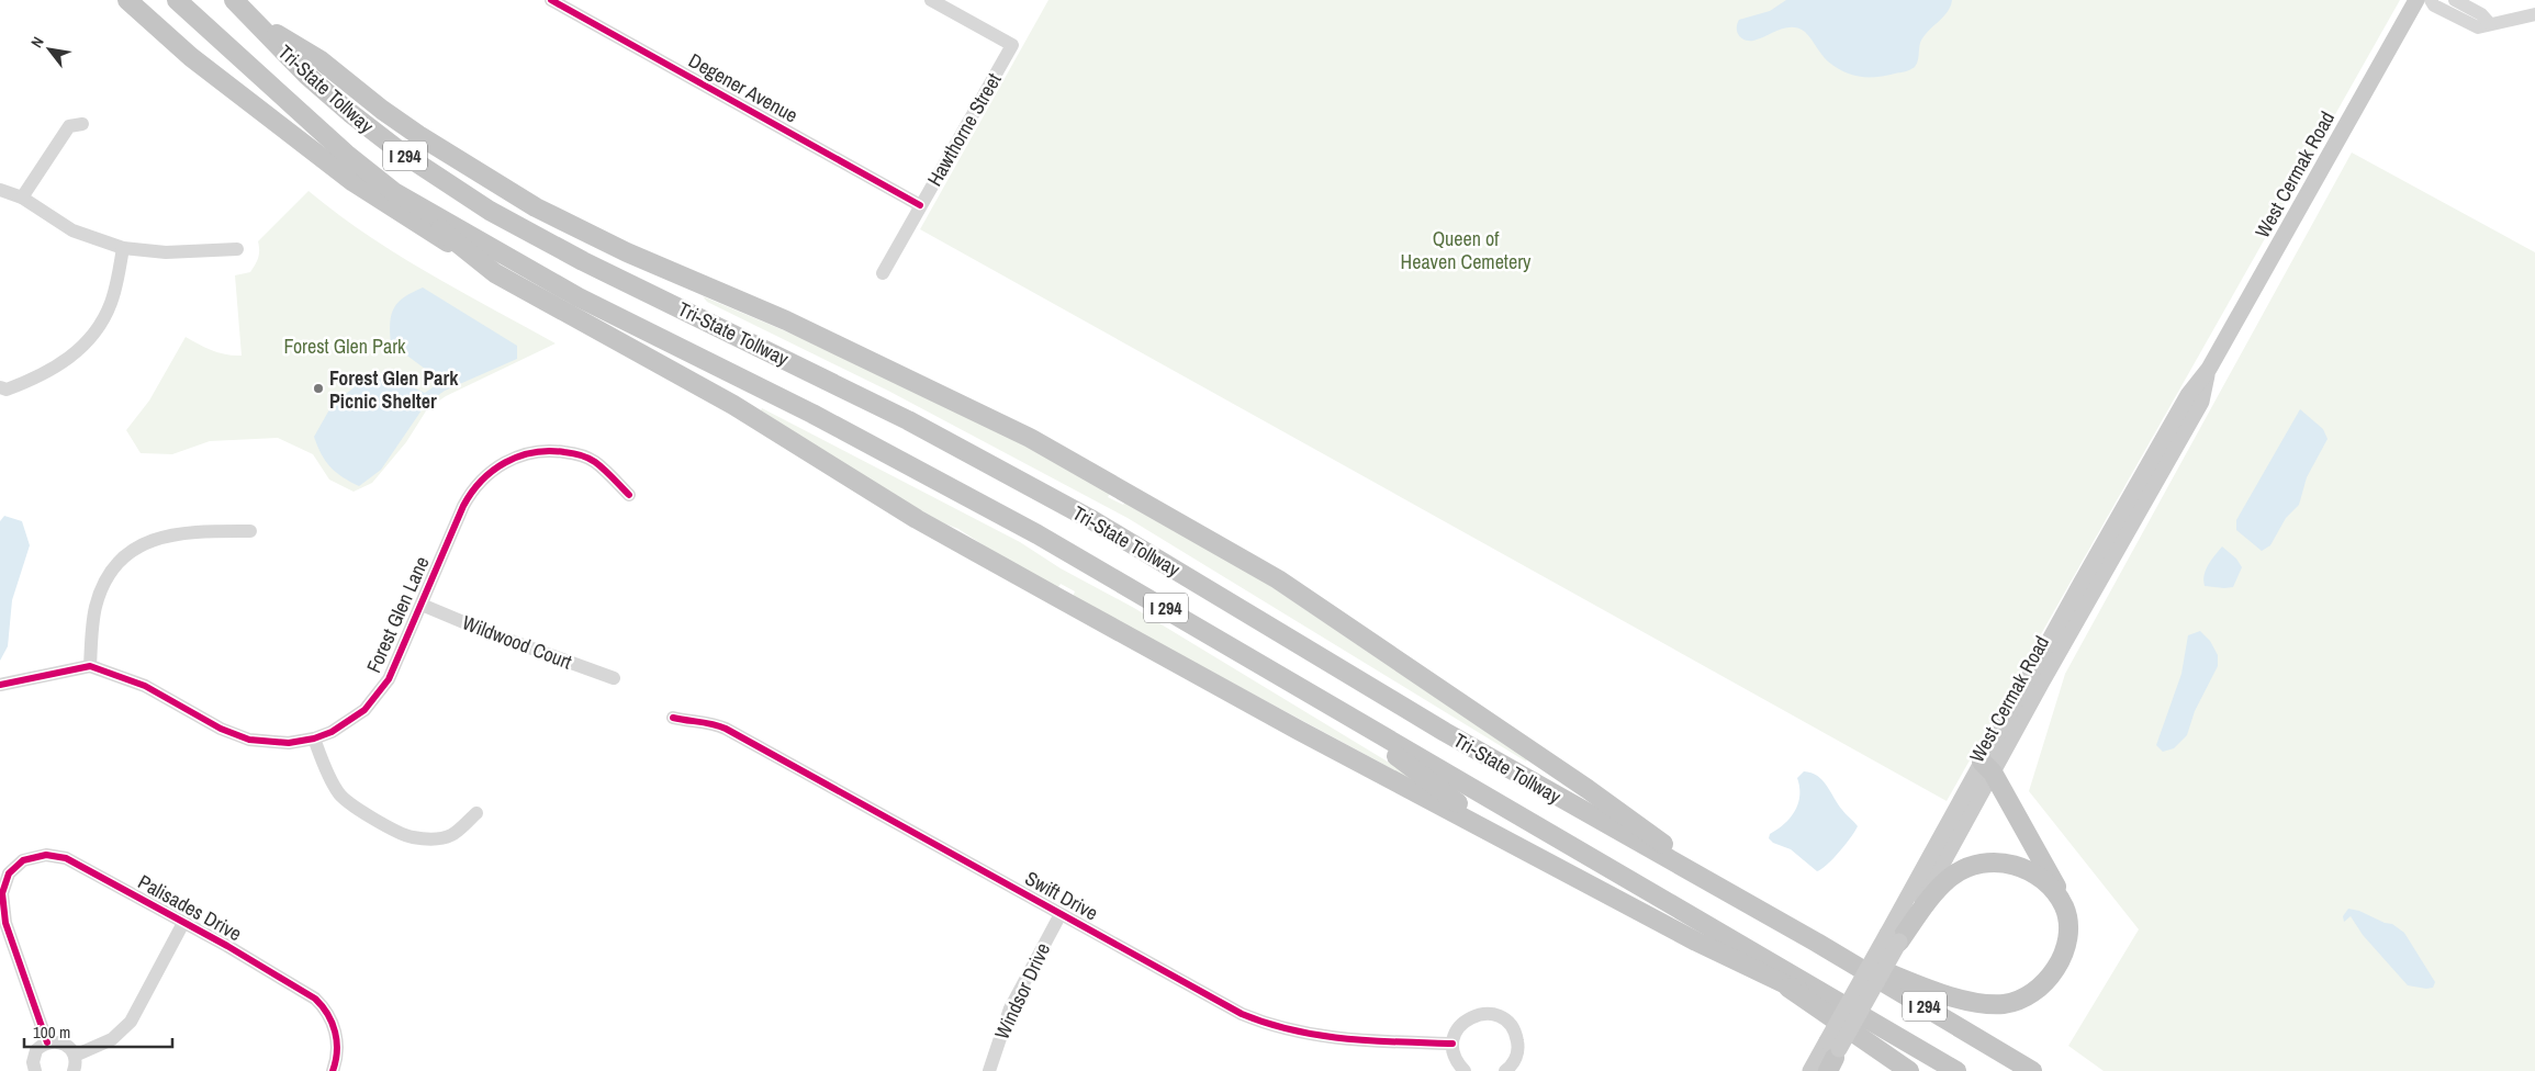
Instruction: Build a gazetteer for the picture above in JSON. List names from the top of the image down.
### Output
{
  "streets": {
    "highway": ["Tri-State Tollway", "I 294"],
    "main road": ["West Cermak Road"],
    "street": [
      "Degener Avenue",
      "Hawthorne Street",
      "Forest Glen Lane",
      "Wildwood Court",
      "Swift Drive",
      "Palisades Drive",
      "Windsor Drive"
    ]
  },
  "crossings": [
    ["Degener Avenue", "Hawthorne Street"],
    ["Forest Glen Lane", "Wildwood Court"],
    ["Swift Drive", "Windsor Drive"]
  ],
  "parks": ["Queen of Heaven Cemetery", "Forest Glen Park"],
  "places": ["Forest Glen Park Picnic Shelter"],
  "scale_bar": "100 m",
  "north": "top left"
}
